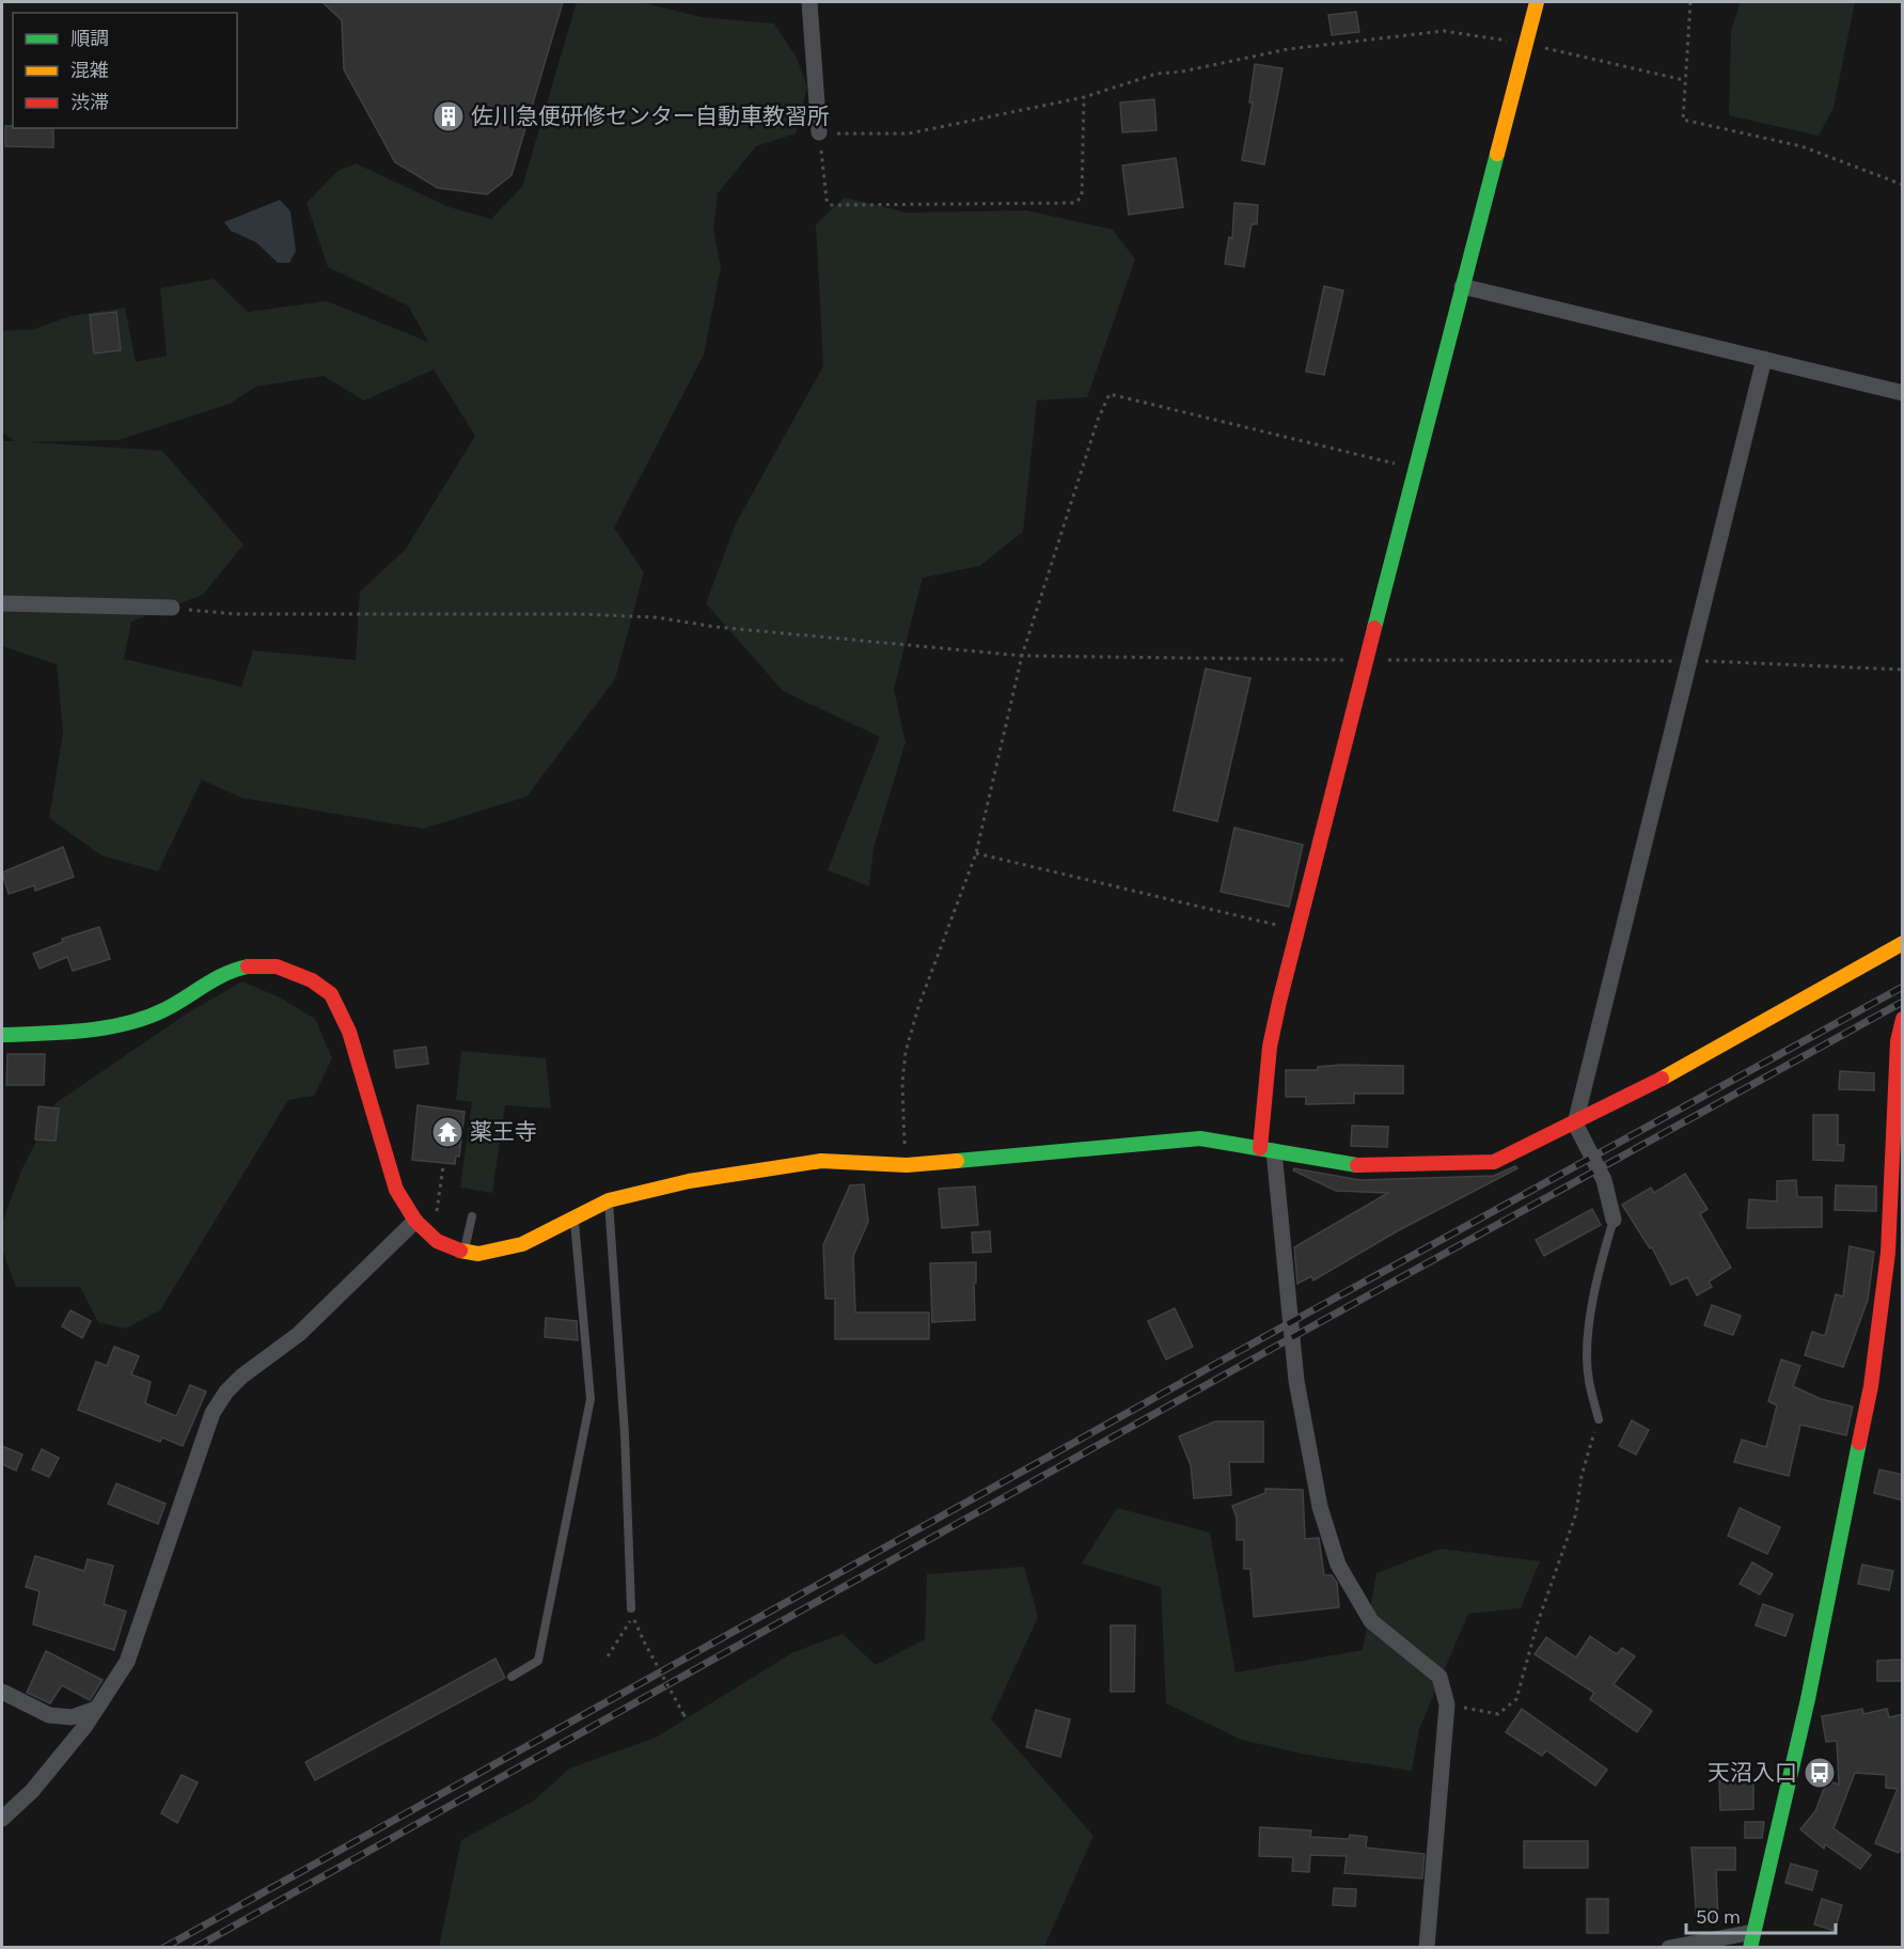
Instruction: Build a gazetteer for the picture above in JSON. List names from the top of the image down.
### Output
{
  "places": {
    "building": ["佐川急便研修センター自動車教習所"],
    "temple": ["薬王寺"],
    "bus stop": ["天沼入口"]
  },
  "legend": ["順調", "混雑", "渋滞"],
  "scale_bar": "50 m"
}
